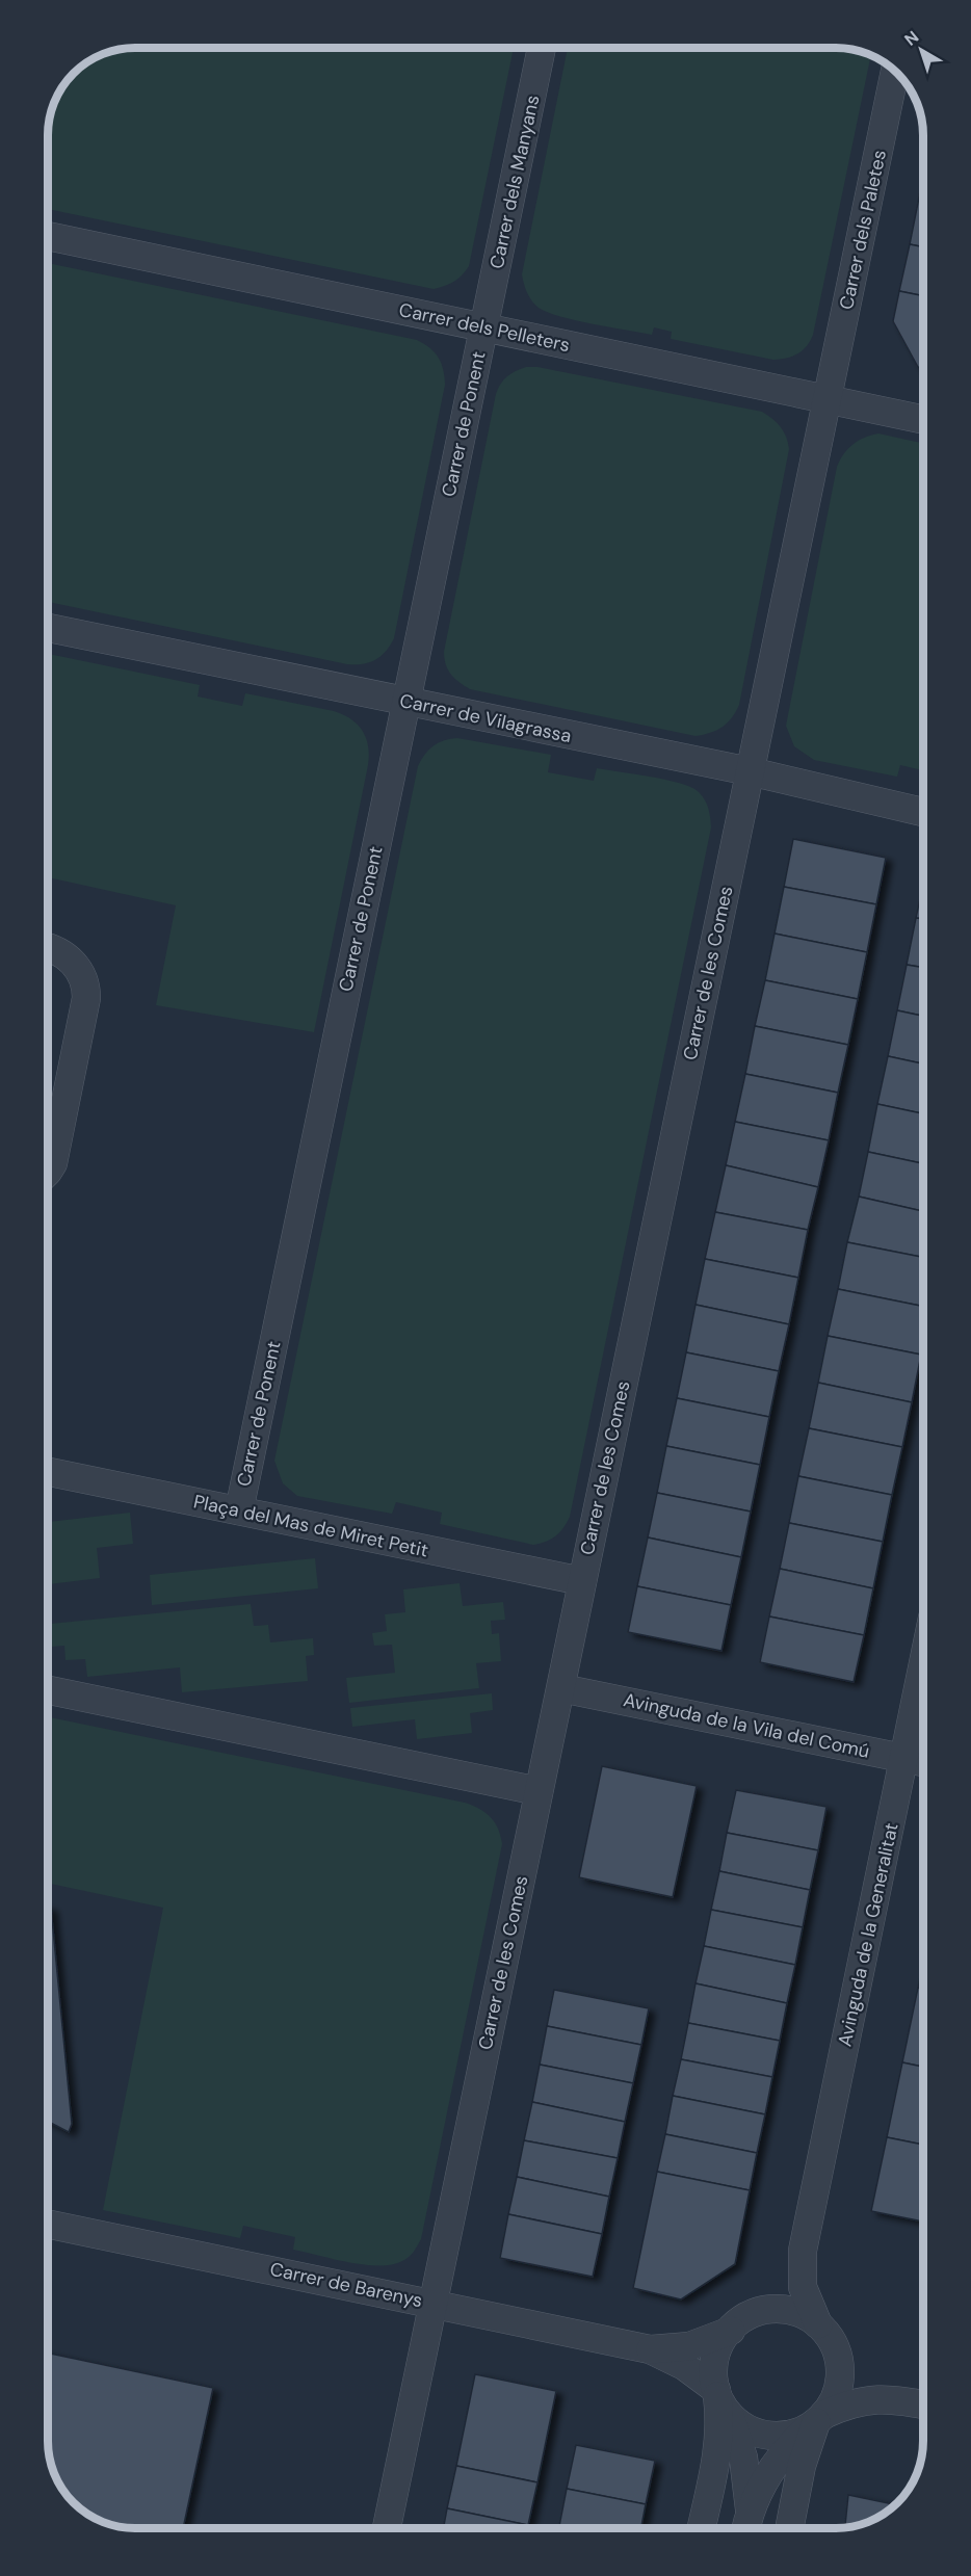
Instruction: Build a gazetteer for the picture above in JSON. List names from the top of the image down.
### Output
{
  "streets": {
    "street": [
      "Carrer dels Manyans",
      "Carrer dels Paletes",
      "Carrer dels Pelleters",
      "Carrer de Ponent",
      "Carrer de Vilagrassa",
      "Carrer de les Comes",
      "Plaça del Mas de Miret Petit",
      "Avinguda de la Vila del Comú",
      "Avinguda de la Generalitat",
      "Carrer de Barenys"
    ]
  },
  "crossings": [
    ["Carrer dels Manyans", "Carrer dels Pelleters"],
    ["Carrer dels Manyans", "Carrer de Ponent"],
    ["Carrer dels Paletes", "Carrer dels Pelleters"],
    ["Carrer dels Paletes", "Carrer de les Comes"],
    ["Carrer dels Pelleters", "Carrer de Ponent"],
    ["Carrer dels Pelleters", "Carrer de les Comes"],
    ["Carrer de Ponent", "Carrer de Vilagrassa"],
    ["Carrer de Ponent", "Plaça del Mas de Miret Petit"],
    ["Carrer de Vilagrassa", "Carrer de les Comes"],
    ["Carrer de les Comes", "Plaça del Mas de Miret Petit"],
    ["Carrer de les Comes", "Avinguda de la Vila del Comú"],
    ["Carrer de les Comes", "Carrer de Barenys"],
    ["Avinguda de la Vila del Comú", "Avinguda de la Generalitat"],
    ["Avinguda de la Generalitat", "Carrer de Barenys"]
  ],
  "north": "top left"
}
